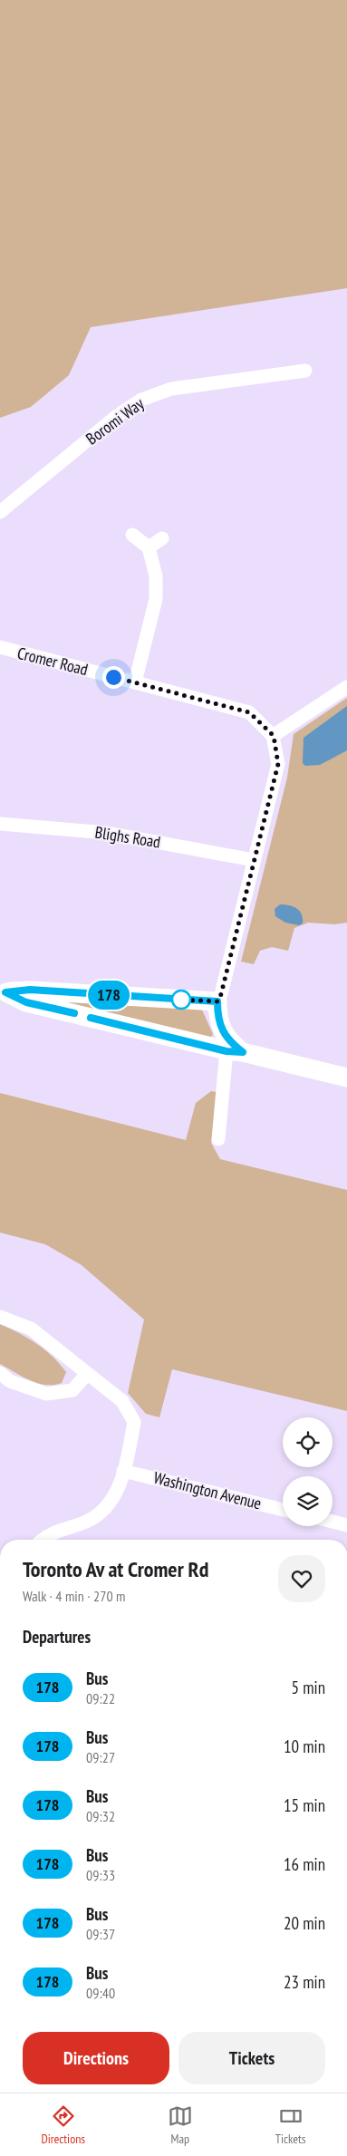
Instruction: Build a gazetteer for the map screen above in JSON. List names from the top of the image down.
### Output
{
  "streets": {
    "street": [
      "Boromi Way",
      "Cromer Road",
      "Blighs Road",
      "Washington Avenue"
    ]
  },
  "lines": ["bus line 178"],
  "page": {
    "on_map": "178",
    "heading": [
      ["Toronto Av at Cromer Rd", "Walk · 4 min · 270 m"],
      "Departures"
    ],
    "list": [
      {
        "mark": "178",
        "name": "Bus",
        "note": "09:22",
        "value": "5 min"
      },
      {
        "mark": "178",
        "name": "Bus",
        "note": "09:27",
        "value": "10 min"
      },
      {
        "mark": "178",
        "name": "Bus",
        "note": "09:32",
        "value": "15 min"
      },
      {
        "mark": "178",
        "name": "Bus",
        "note": "09:33",
        "value": "16 min"
      },
      {
        "mark": "178",
        "name": "Bus",
        "note": "09:37",
        "value": "20 min"
      },
      {
        "mark": "178",
        "name": "Bus",
        "note": "09:40",
        "value": "23 min"
      }
    ],
    "buttons": ["Directions", "Tickets"],
    "tabs": ["Directions", "Map", "Tickets"]
  }
}
